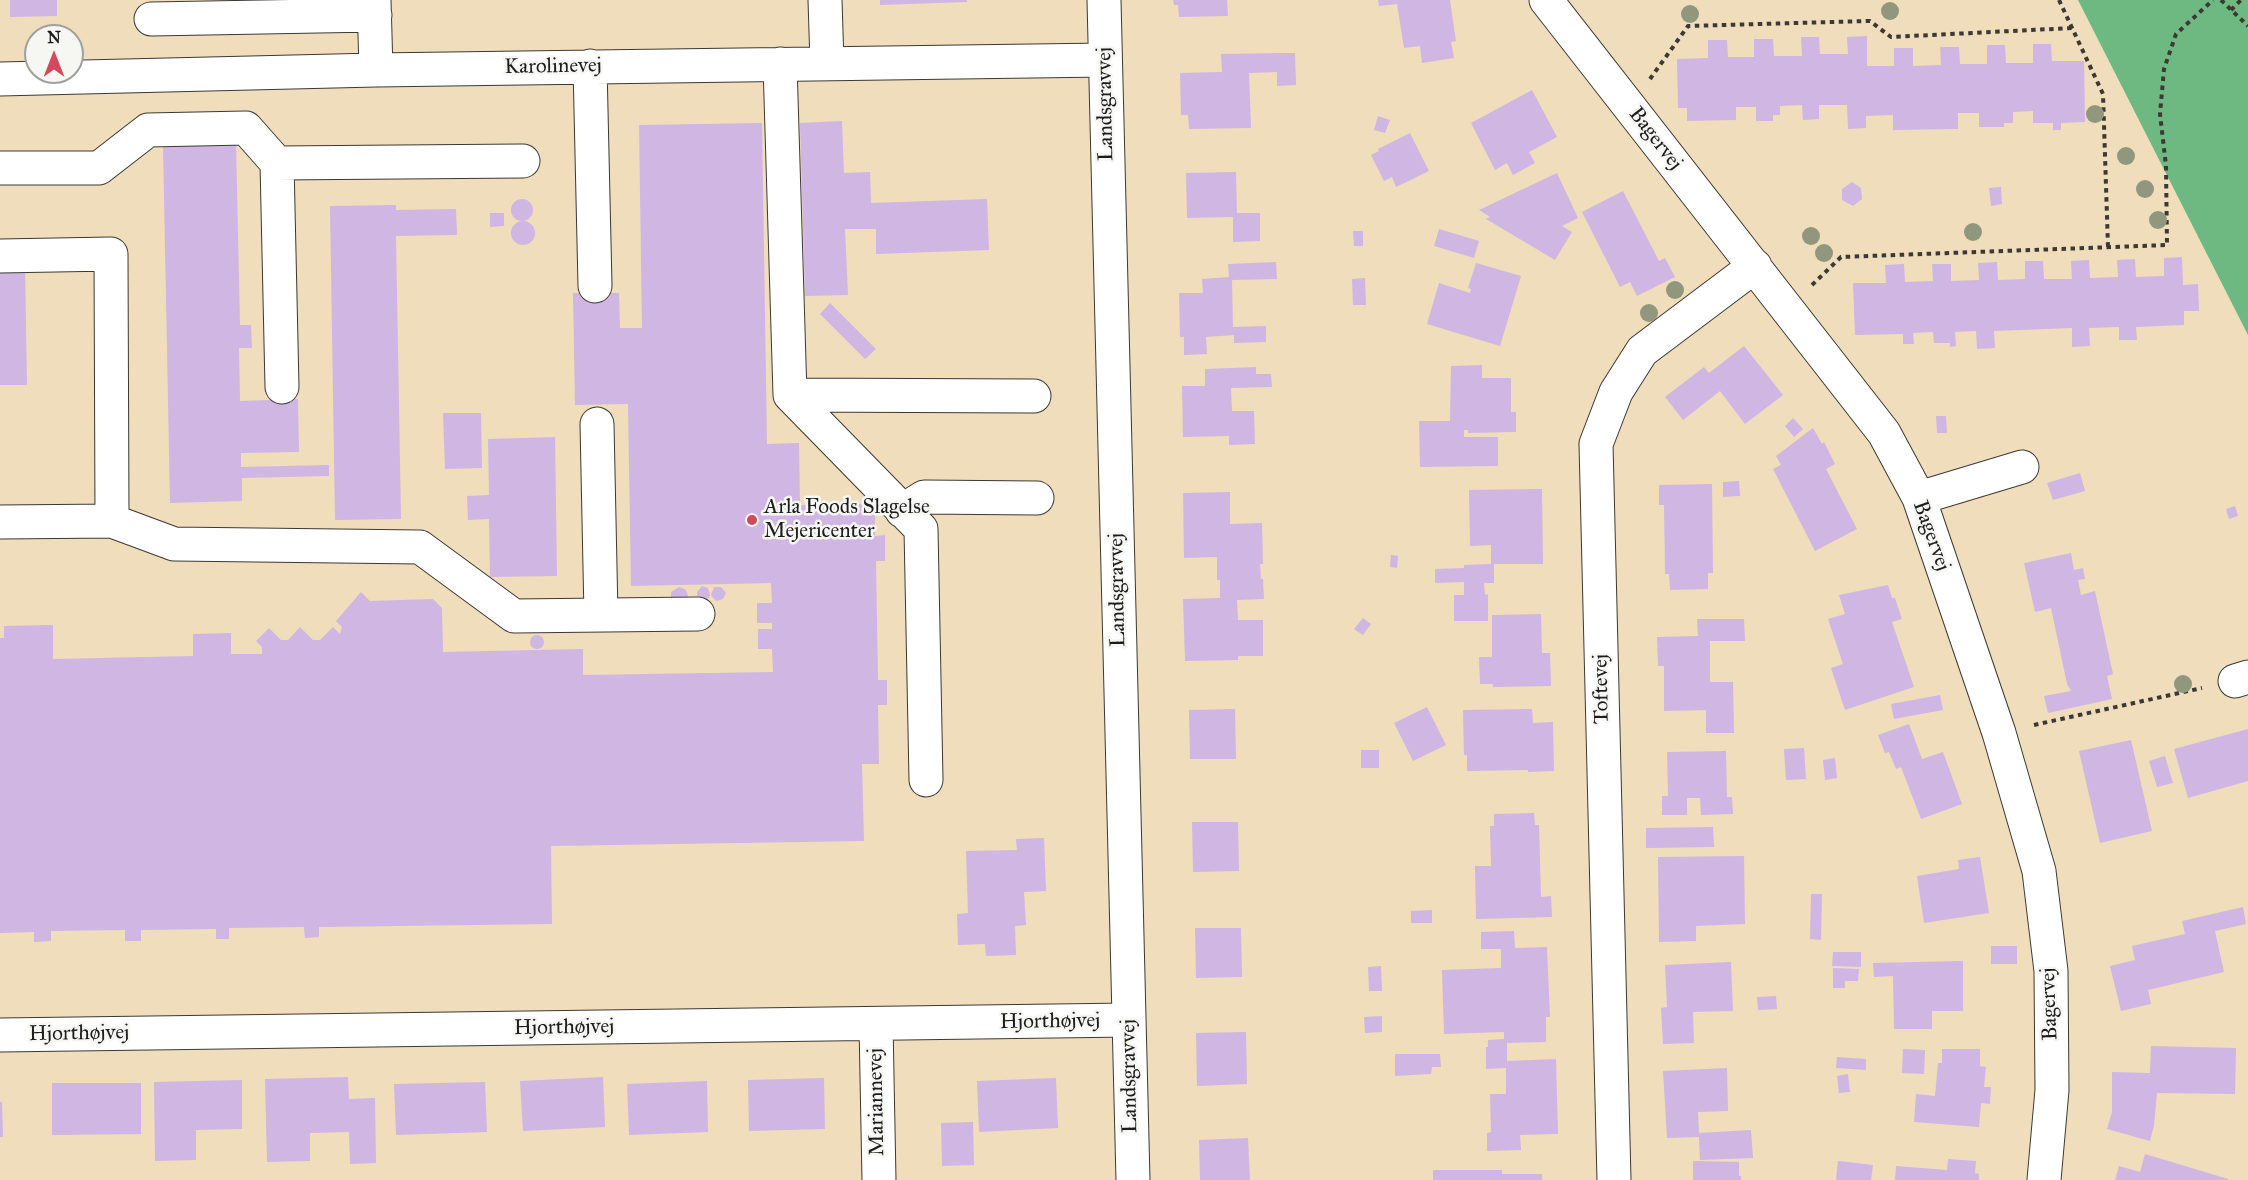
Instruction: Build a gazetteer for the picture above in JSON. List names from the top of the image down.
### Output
{
  "streets": {
    "street": [
      "Karolinevej",
      "Landsgravvej",
      "Bagervej",
      "Toftevej",
      "Hjorthøjvej",
      "Mariannevej"
    ]
  },
  "crossings": [
    ["Karolinevej", "Landsgravvej"],
    ["Landsgravvej", "Hjorthøjvej"],
    ["Bagervej", "Toftevej"],
    ["Hjorthøjvej", "Mariannevej"]
  ],
  "places": ["Arla Foods Slagelse Mejericenter"],
  "north": "top"
}
